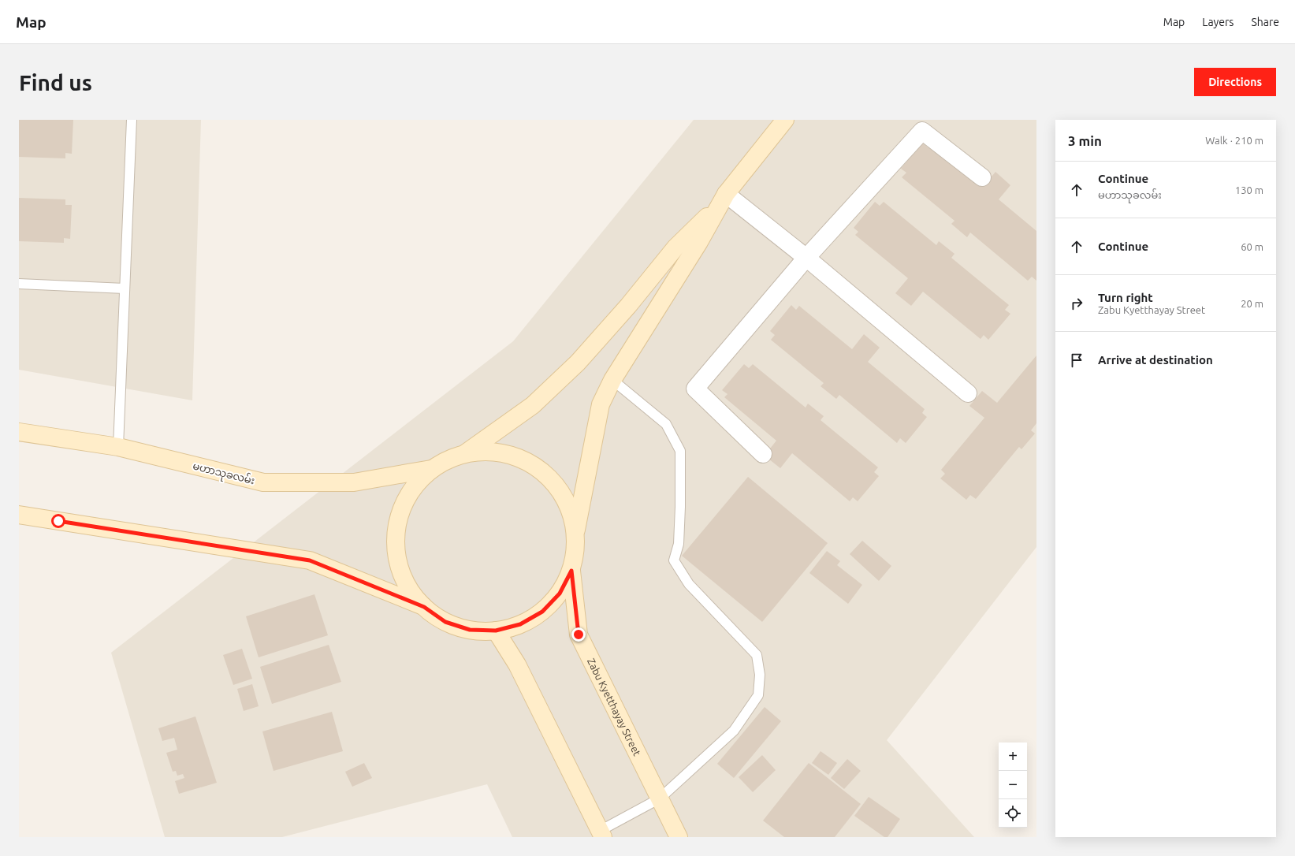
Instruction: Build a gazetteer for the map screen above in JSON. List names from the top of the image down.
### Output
{
  "streets": {
    "main road": ["မဟာသုခလမ်း", "Zabu Kyetthayay Street"]
  },
  "page": {
    "header": "Map",
    "nav": ["Map", "Layers", "Share"],
    "buttons": "Directions",
    "title": "Find us",
    "heading": ["3 min", "Walk · 210 m"],
    "list": [
      ["Continue", "မဟာသုခလမ်း", "130 m"],
      ["Continue", "60 m"],
      ["Turn right", "Zabu Kyetthayay Street", "20 m"],
      "Arrive at destination"
    ],
    "map_buttons": ["+", "−"]
  }
}
